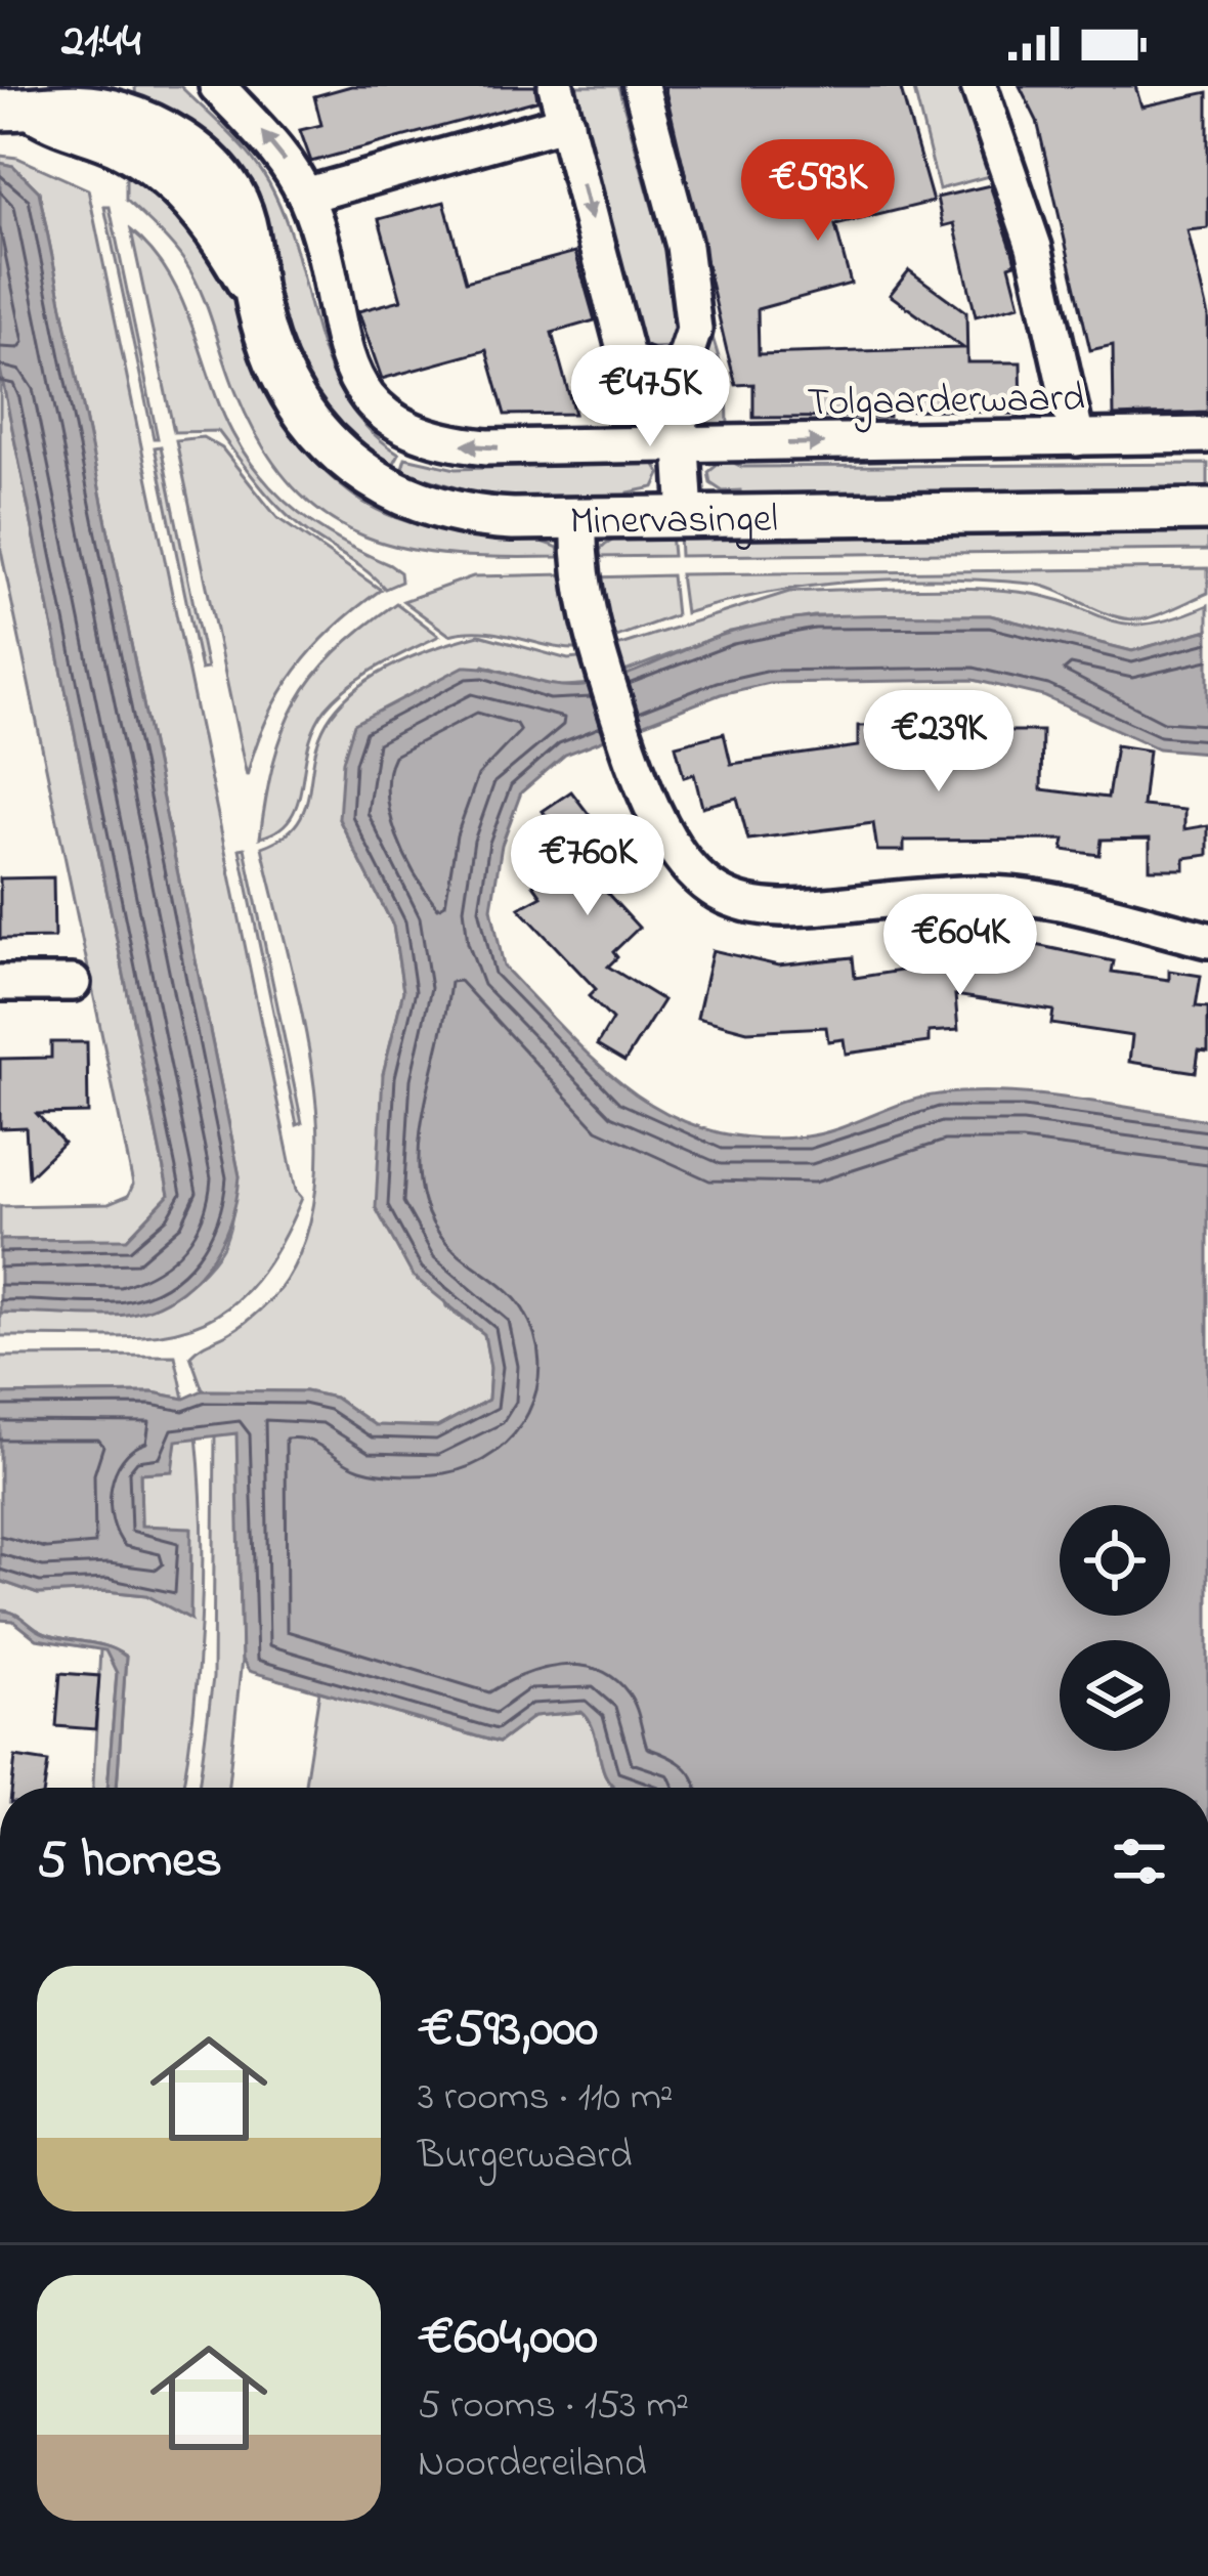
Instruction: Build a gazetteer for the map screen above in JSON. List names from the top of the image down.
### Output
{
  "streets": {
    "street": ["Tolgaarderwaard", "Minervasingel"]
  },
  "page": {
    "status": "21:44",
    "price": [
      "€593K",
      "€475K",
      "€239K",
      "€760K",
      "€604K"
    ],
    "heading": "5 homes",
    "list": [
      {
        "name": "€593,000",
        "note": "3 rooms · 110 m² · Burgerwaard"
      },
      {
        "name": "€604,000",
        "note": "5 rooms · 153 m² · Noordereiland"
      }
    ]
  }
}
